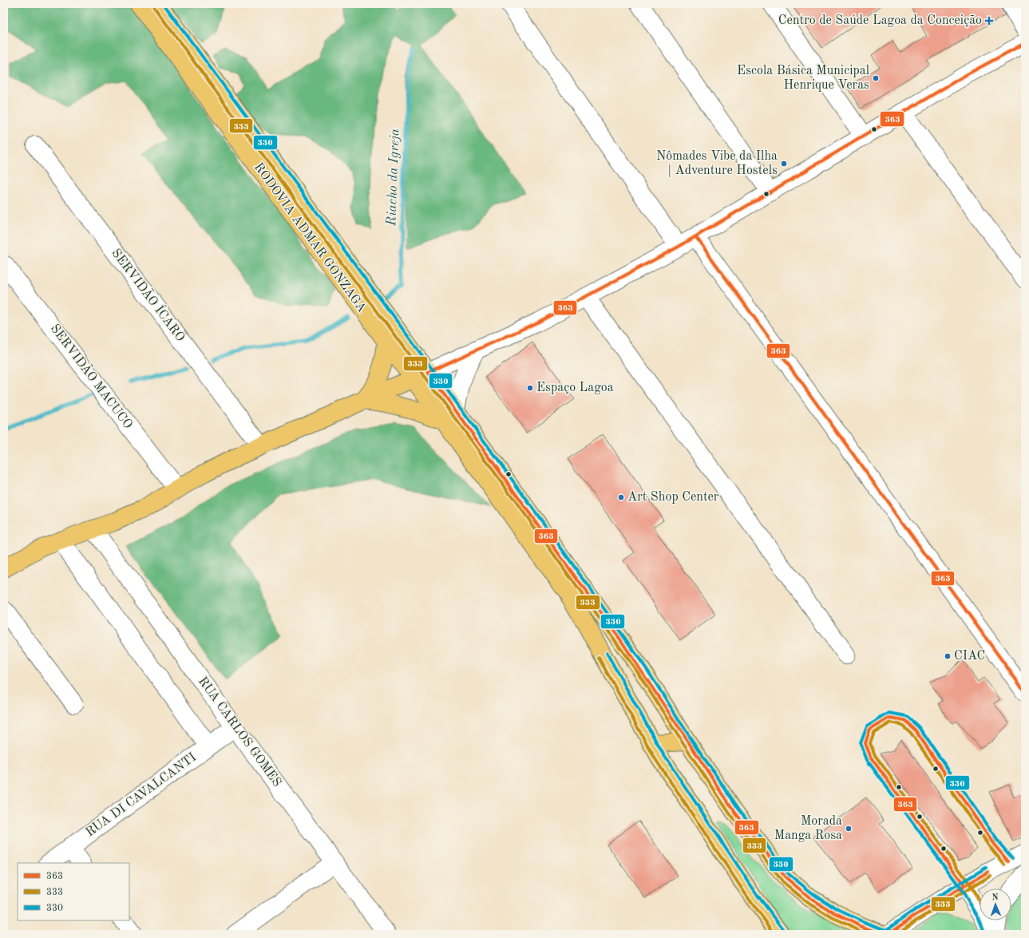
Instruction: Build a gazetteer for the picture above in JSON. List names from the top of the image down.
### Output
{
  "streets": {
    "main road": ["RODOVIA ADMAR GONZAGA"],
    "street": [
      "SERVIDÃO ÍCARO",
      "SERVIDÃO MACUCO",
      "RUA CARLOS GOMES",
      "RUA DI CAVALCANTI"
    ]
  },
  "crossings": [
    ["RUA CARLOS GOMES", "RUA DI CAVALCANTI"]
  ],
  "water": ["Riacho da Igreja"],
  "places": {
    "health": ["Centro de Saúde Lagoa da Conceição"],
    "other": [
      "Escola Básica Municipal Henrique Veras",
      "Nômades Vibe da Ilha | Adventure Hostels",
      "Espaço Lagoa",
      "Art Shop Center",
      "CIAC",
      "Morada Manga Rosa"
    ]
  },
  "lines": ["transit line 330", "transit line 333", "transit line 363"],
  "legend": ["363", "333", "330"],
  "north": "top"
}
